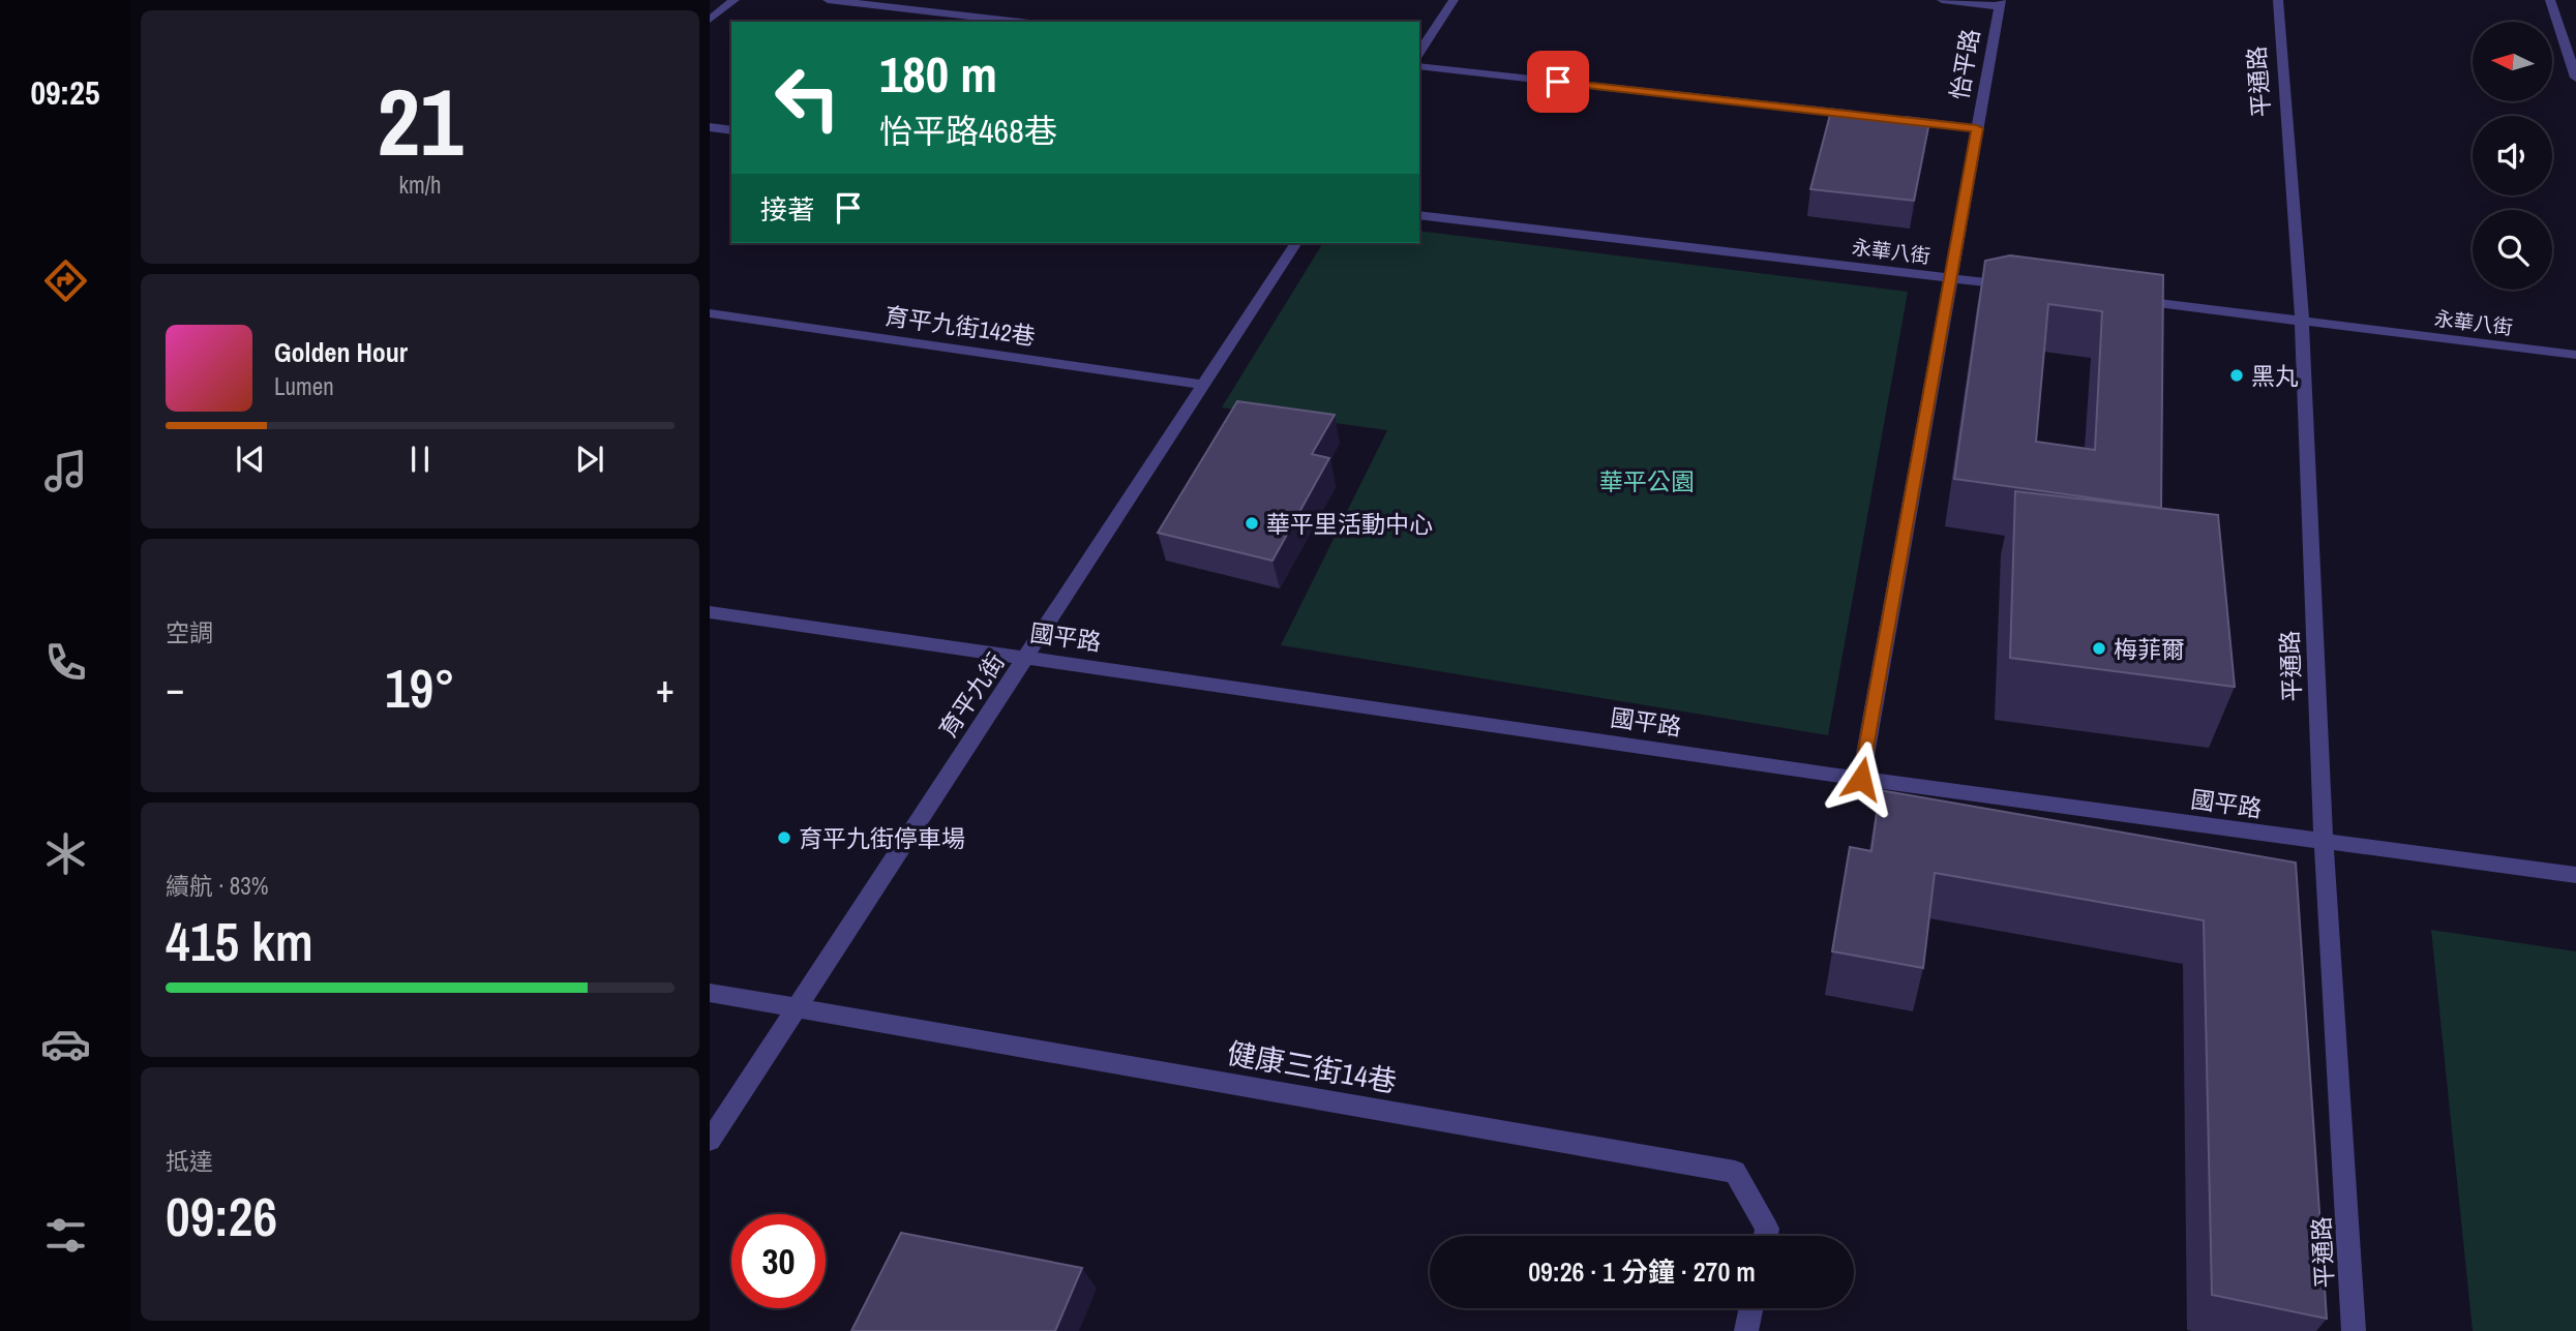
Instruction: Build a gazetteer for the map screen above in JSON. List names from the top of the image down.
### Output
{
  "streets": {
    "street": [
      "怡平路",
      "平通路",
      "永華八街",
      "育平九街142巷",
      "國平路",
      "育平九街",
      "健康三街14巷"
    ]
  },
  "crossings": [
    ["怡平路", "永華八街"],
    ["怡平路", "國平路"],
    ["平通路", "永華八街"],
    ["平通路", "國平路"],
    ["育平九街142巷", "育平九街"],
    ["國平路", "育平九街"],
    ["育平九街", "健康三街14巷"]
  ],
  "parks": ["華平公園"],
  "places": [
    "黑丸",
    "華平里活動中心",
    "梅菲爾",
    "育平九街停車場"
  ],
  "north": "left",
  "page": {
    "tabs": "09:25",
    "tile": [
      ["21", "km/h"],
      "空調",
      ["續航 · 83%", "415 km"],
      ["抵達", "09:26"]
    ],
    "turn": ["180 m", "怡平路468巷"],
    "then": "接著",
    "song": ["Golden Hour", "Lumen"],
    "heat": ["−", "19°", "+"],
    "limit": "30",
    "trip": "09:26 · 1 分鐘 · 270 m"
  }
}
